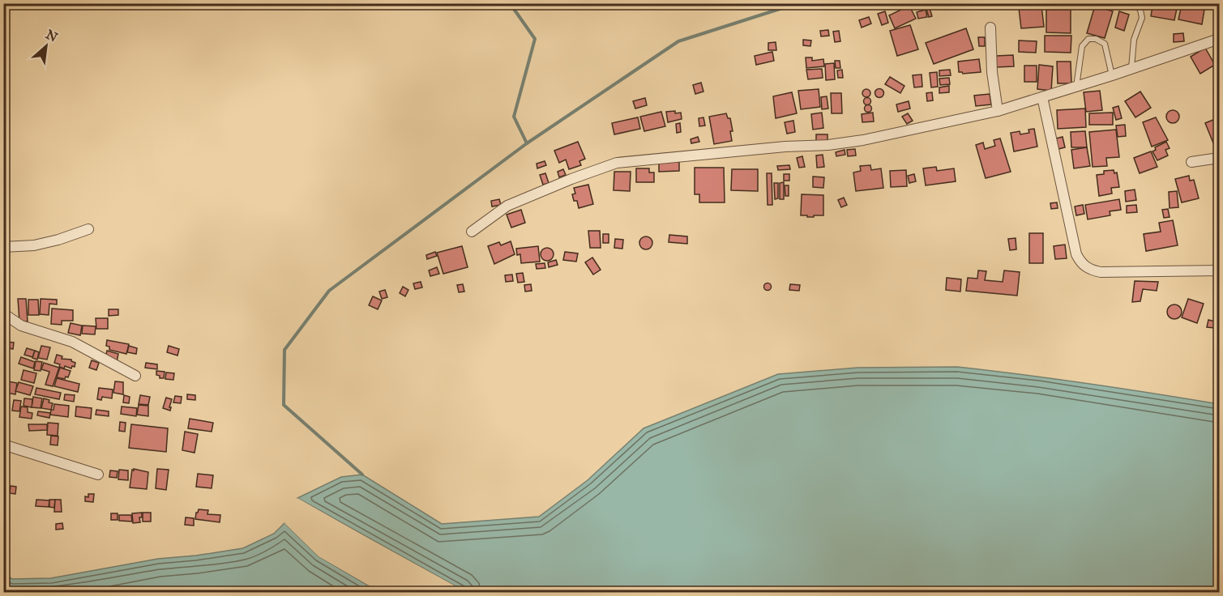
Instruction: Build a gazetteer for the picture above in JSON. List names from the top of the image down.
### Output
{
  "north": "top right"
}
